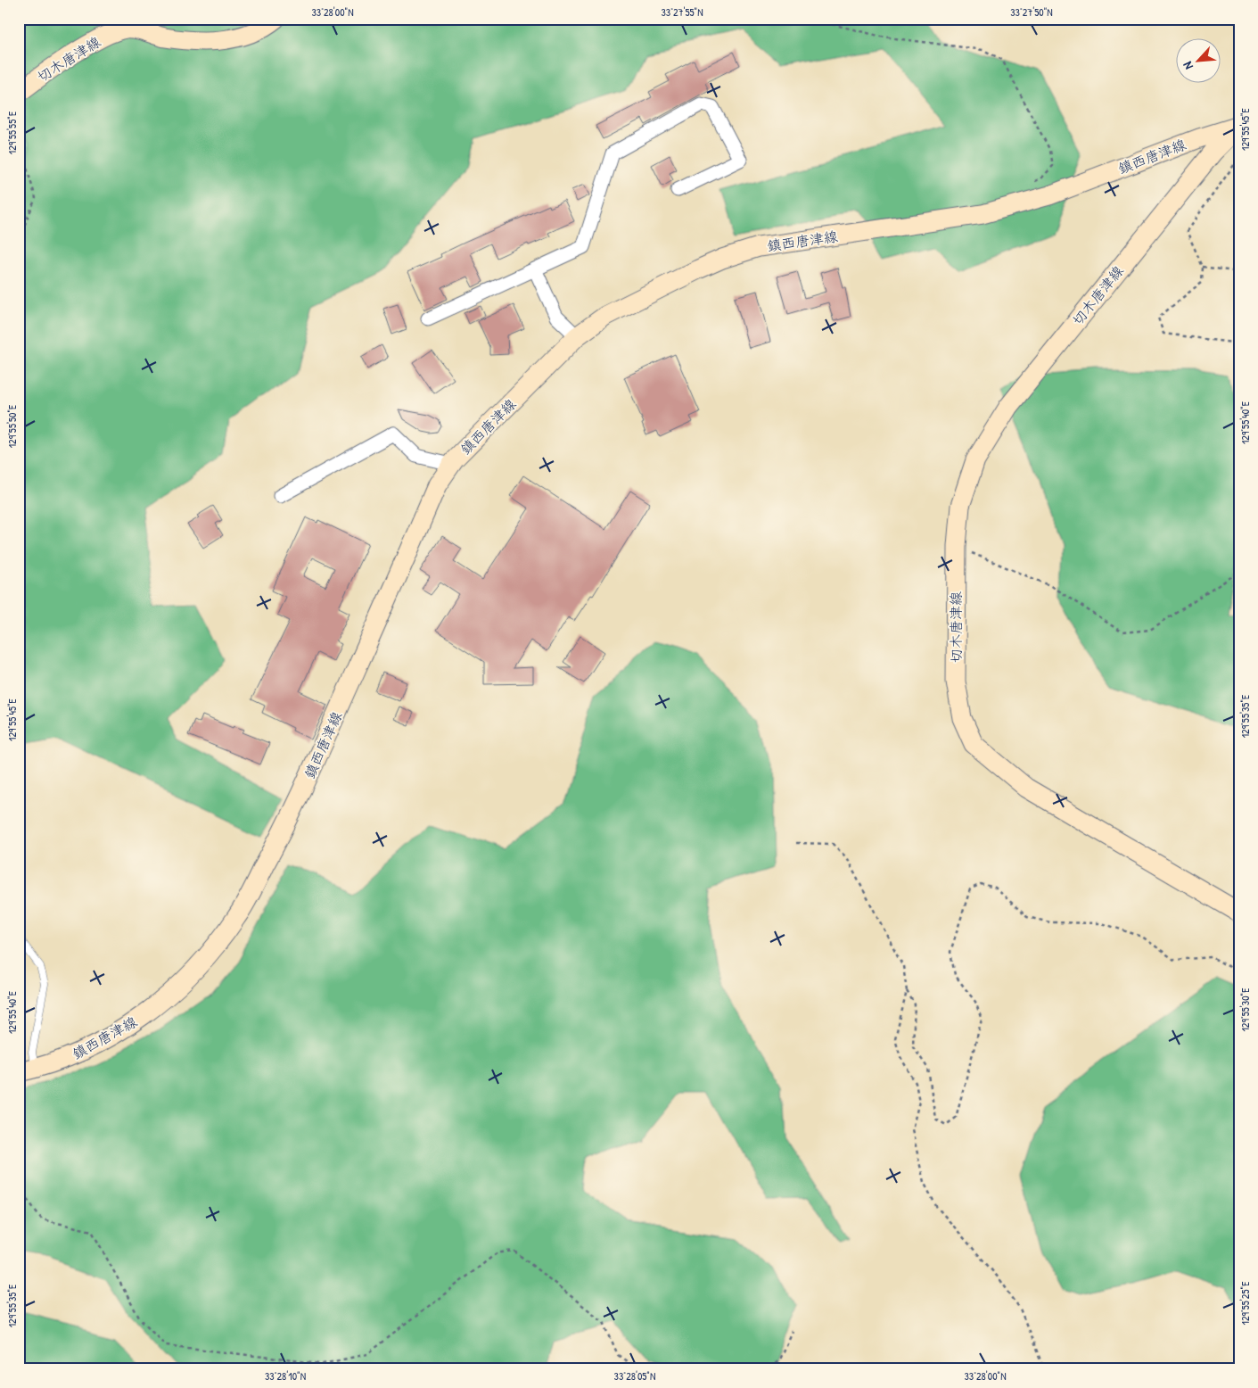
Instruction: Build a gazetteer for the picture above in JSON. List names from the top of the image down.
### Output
{
  "streets": {
    "main road": ["切木唐津線", "鎮西唐津線"]
  },
  "crossings": [
    ["切木唐津線", "鎮西唐津線"]
  ],
  "north": "bottom left",
  "coordinates": [
    "33°28'00\"N",
    "33°27'55\"N",
    "33°27'50\"N",
    "129°55'45\"E",
    "129°55'55\"E",
    "129°55'40\"E",
    "129°55'50\"E",
    "129°55'35\"E",
    "129°55'30\"E",
    "129°55'25\"E",
    "33°28'10\"N",
    "33°28'05\"N"
  ]
}
